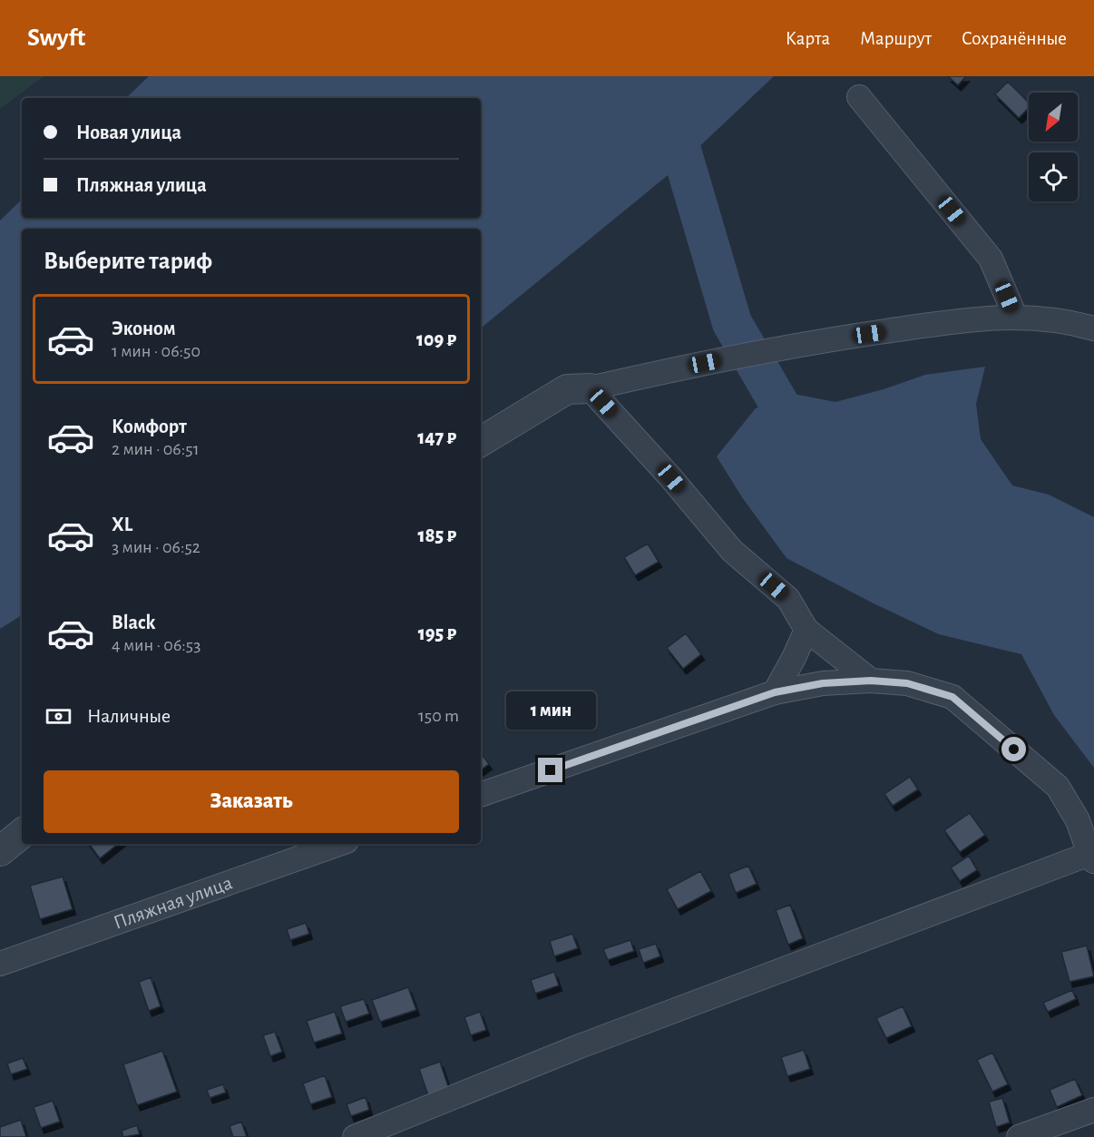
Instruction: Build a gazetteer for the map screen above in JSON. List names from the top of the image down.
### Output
{
  "streets": {
    "street": ["Пляжная улица"]
  },
  "north": "bottom left",
  "page": {
    "header": "Swyft",
    "nav": ["Карта", "Маршрут", "Сохранённые"],
    "banner": ["Новая улица", "Пляжная улица"],
    "heading": "Выберите тариф",
    "list": [
      {
        "name": "Эконом",
        "note": "1 мин · 06:50",
        "value": "109 ₽"
      },
      {
        "name": "Комфорт",
        "note": "2 мин · 06:51",
        "value": "147 ₽"
      },
      {
        "name": "XL",
        "note": "3 мин · 06:52",
        "value": "185 ₽"
      },
      {
        "name": "Black",
        "note": "4 мин · 06:53",
        "value": "195 ₽"
      }
    ],
    "pay": ["Наличные", "150 m"],
    "bubble": "1 мин",
    "buttons": "Заказать"
  }
}
